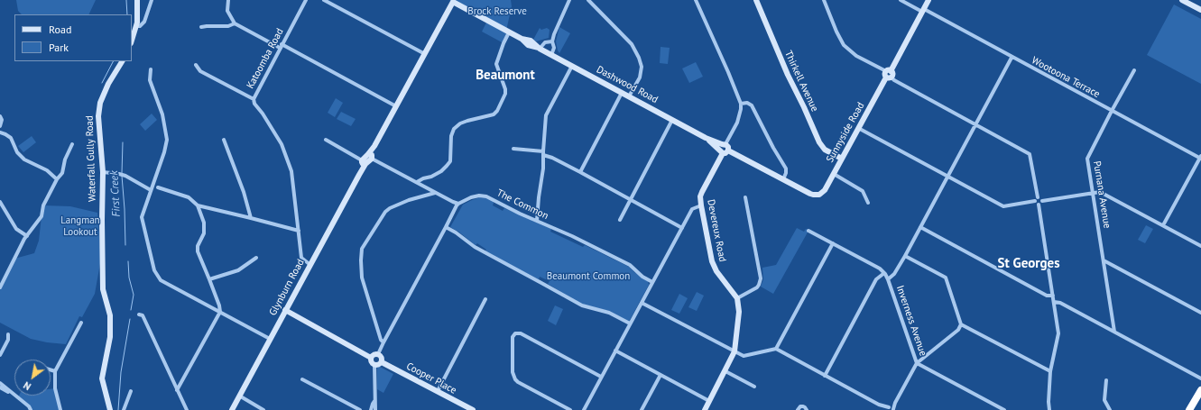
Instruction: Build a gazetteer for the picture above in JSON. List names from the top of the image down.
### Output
{
  "streets": {
    "street": [
      "Katoomba Road",
      "Wootoona Terrace",
      "Thirkell Avenue",
      "Dashwood Road",
      "Sunnyside Road",
      "Waterfall Gully Road",
      "Purnana Avenue",
      "The Common",
      "Devereux Road",
      "Glynburn Road",
      "Inverness Avenue",
      "Cooper Place"
    ]
  },
  "crossings": [
    ["Katoomba Road", "Glynburn Road"],
    ["Wootoona Terrace", "Sunnyside Road"],
    ["Wootoona Terrace", "Purnana Avenue"],
    ["Thirkell Avenue", "Sunnyside Road"],
    ["Dashwood Road", "Devereux Road"]
  ],
  "districts": ["Beaumont", "St Georges"],
  "water": ["First Creek"],
  "parks": ["Brock Reserve", "Langman Lookout", "Beaumont Common"],
  "legend": ["Road", "Park"],
  "north": "bottom left"
}
